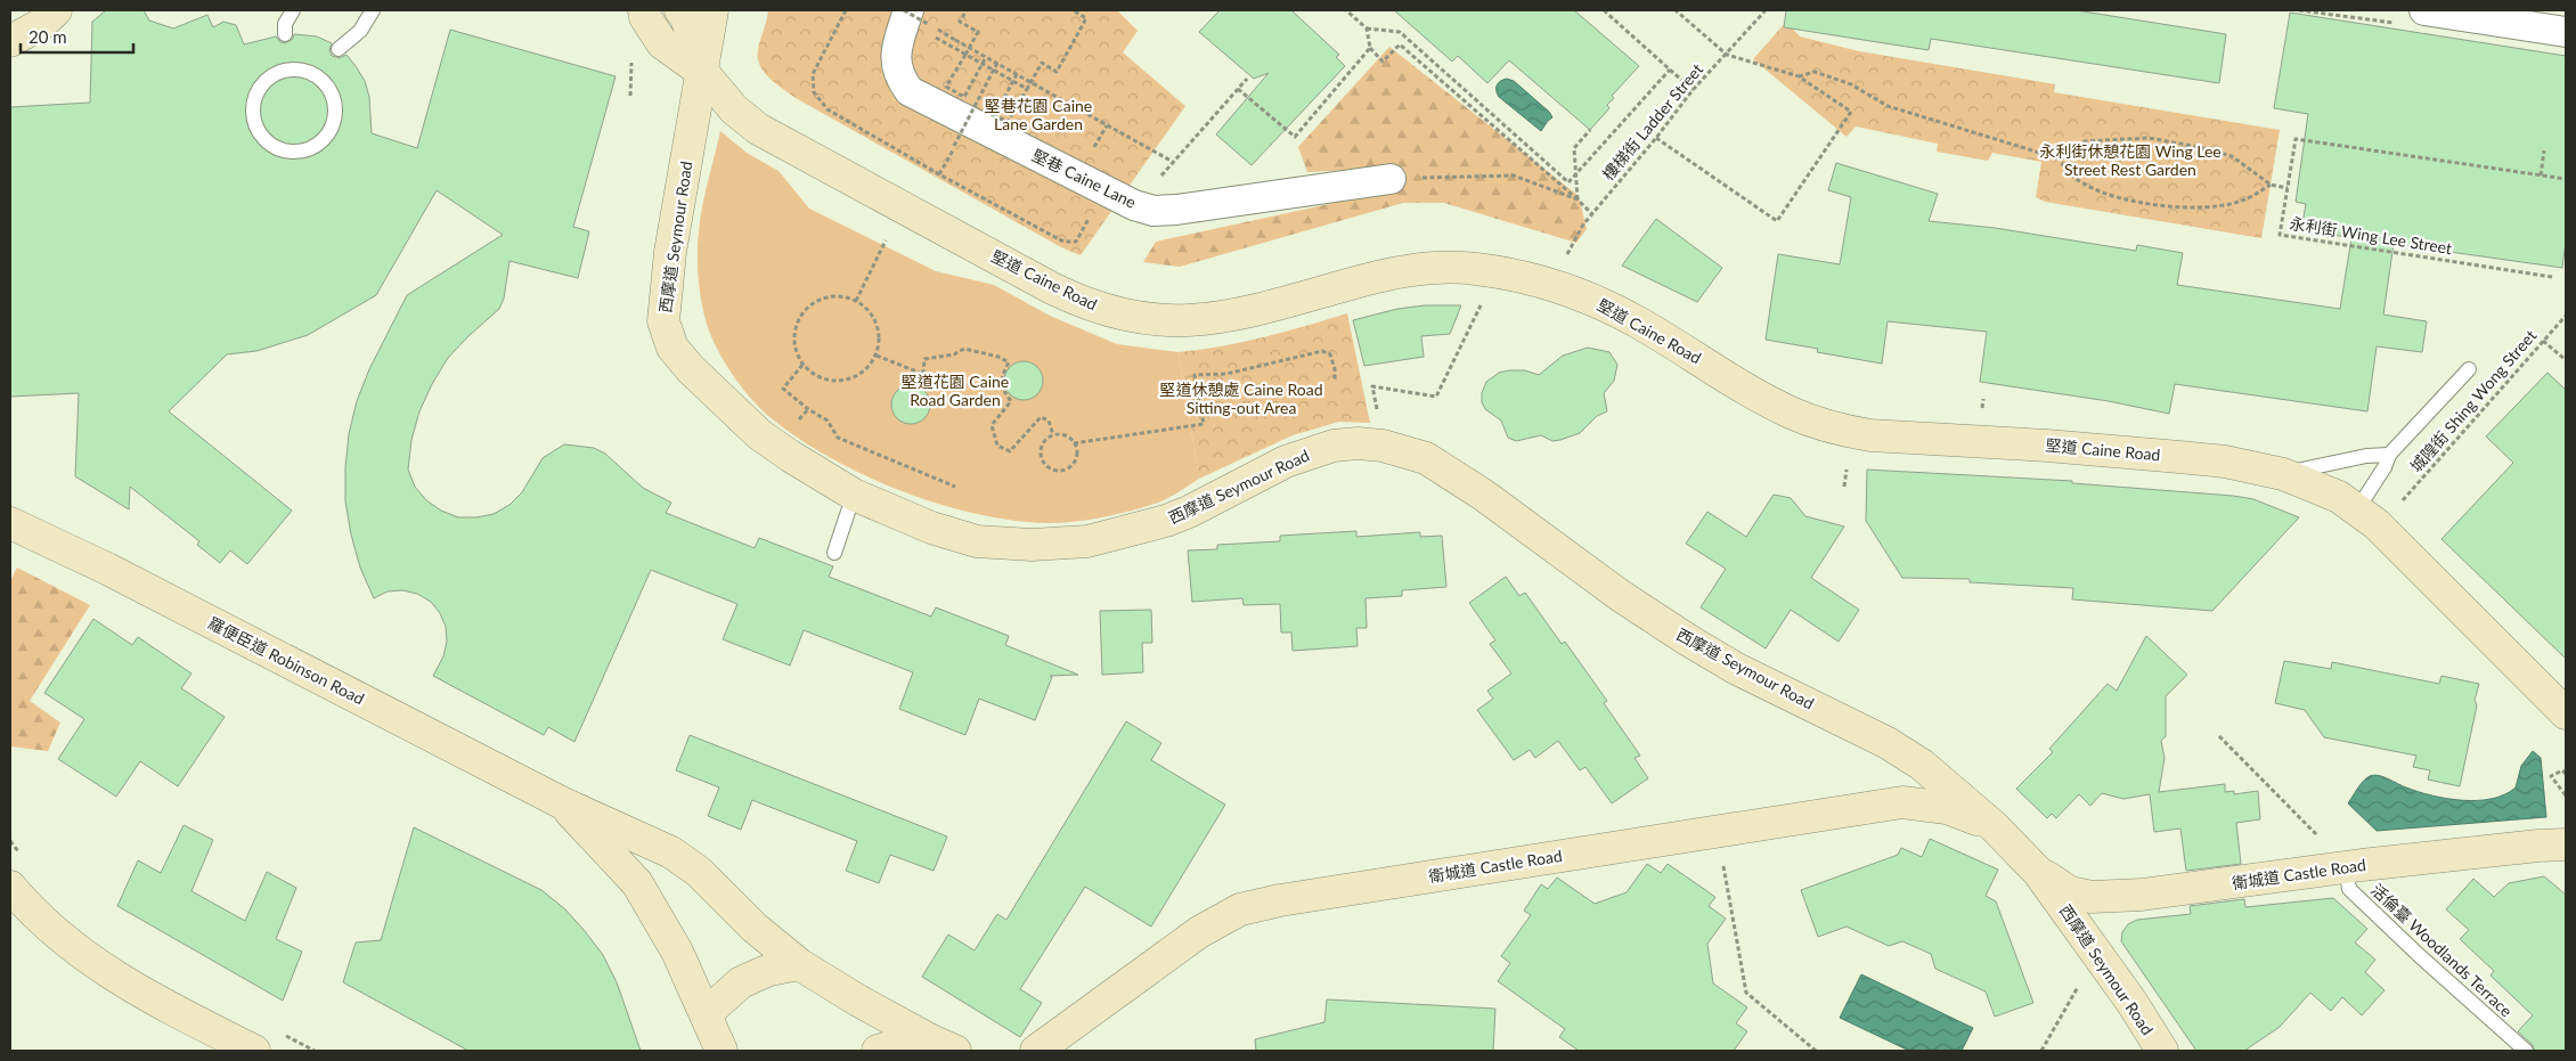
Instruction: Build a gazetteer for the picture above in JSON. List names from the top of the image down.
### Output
{
  "streets": {
    "street": [
      "堅巷 Caine Lane",
      "西摩道 Seymour Road",
      "堅道 Caine Road",
      "羅便臣道 Robinson Road",
      "衛城道 Castle Road"
    ],
    "lane": ["活倫臺 Woodlands Terrace"],
    "path": ["樓梯街 Ladder Street", "永利街 Wing Lee Street", "城隍街 Shing Wong Street"]
  },
  "crossings": [
    ["西摩道 Seymour Road", "堅道 Caine Road"],
    ["西摩道 Seymour Road", "衛城道 Castle Road"],
    ["衛城道 Castle Road", "活倫臺 Woodlands Terrace"]
  ],
  "parks": [
    "堅巷花園 Caine Lane Garden",
    "永利街休憩花園 Wing Lee Street Rest Garden",
    "堅道花園 Caine Road Garden",
    "堅道休憩處 Caine Road Sitting-out Area"
  ],
  "scale_bar": "20 m"
}
